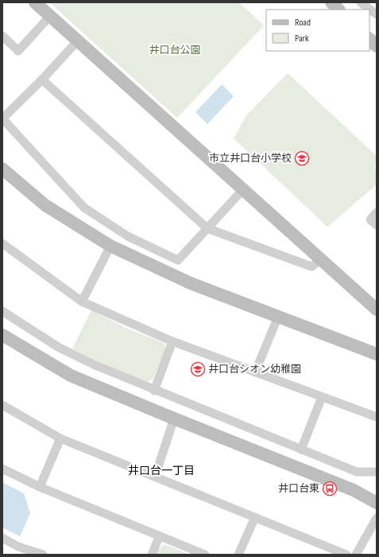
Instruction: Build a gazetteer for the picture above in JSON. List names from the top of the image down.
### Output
{
  "districts": ["井口台一丁目"],
  "parks": ["井口台公園"],
  "places": {
    "school or university": ["市立井口台小学校", "井口台シオン幼稚園"],
    "bus stop": ["井口台東"]
  },
  "legend": ["Road", "Park"]
}
